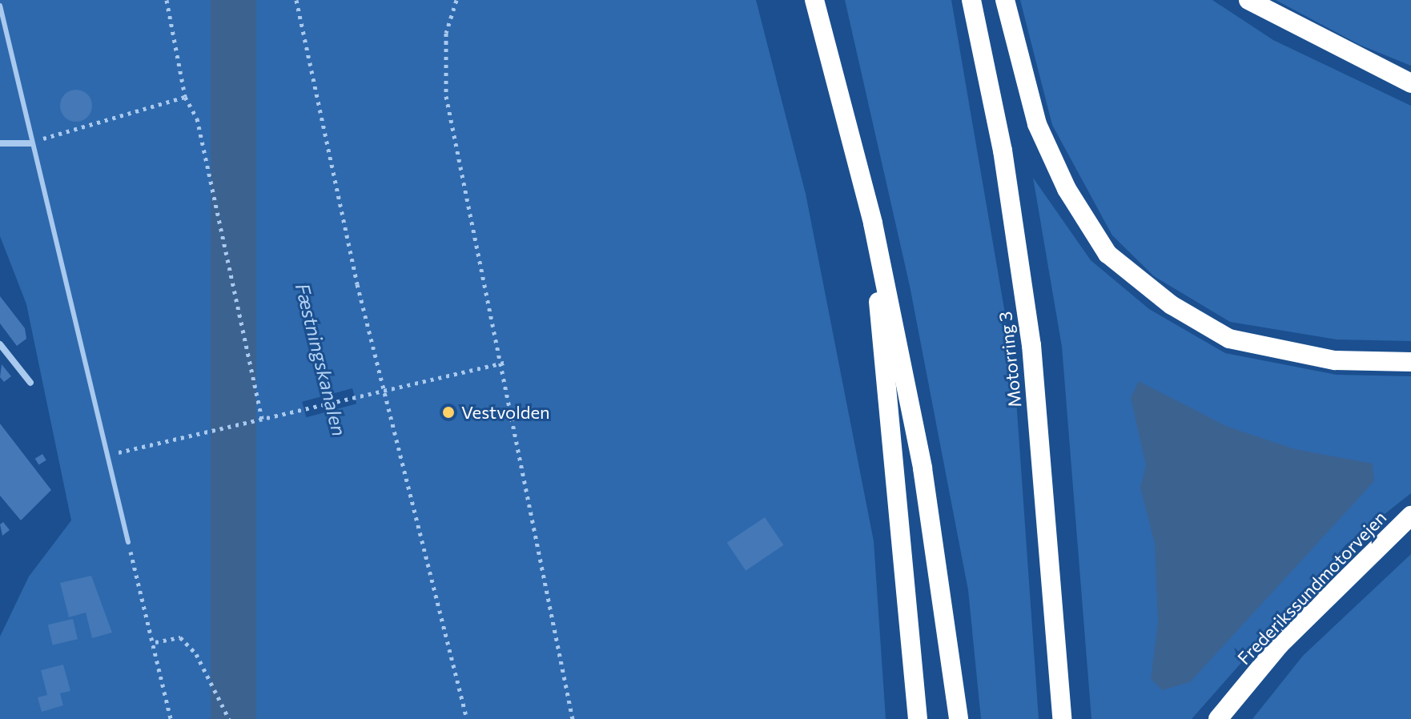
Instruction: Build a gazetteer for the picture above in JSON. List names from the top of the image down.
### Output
{
  "streets": {
    "highway": ["Motorring 3", "Frederikssundmotorvejen"]
  },
  "water": ["Fæstningskanalen"],
  "places": ["Vestvolden"]
}
